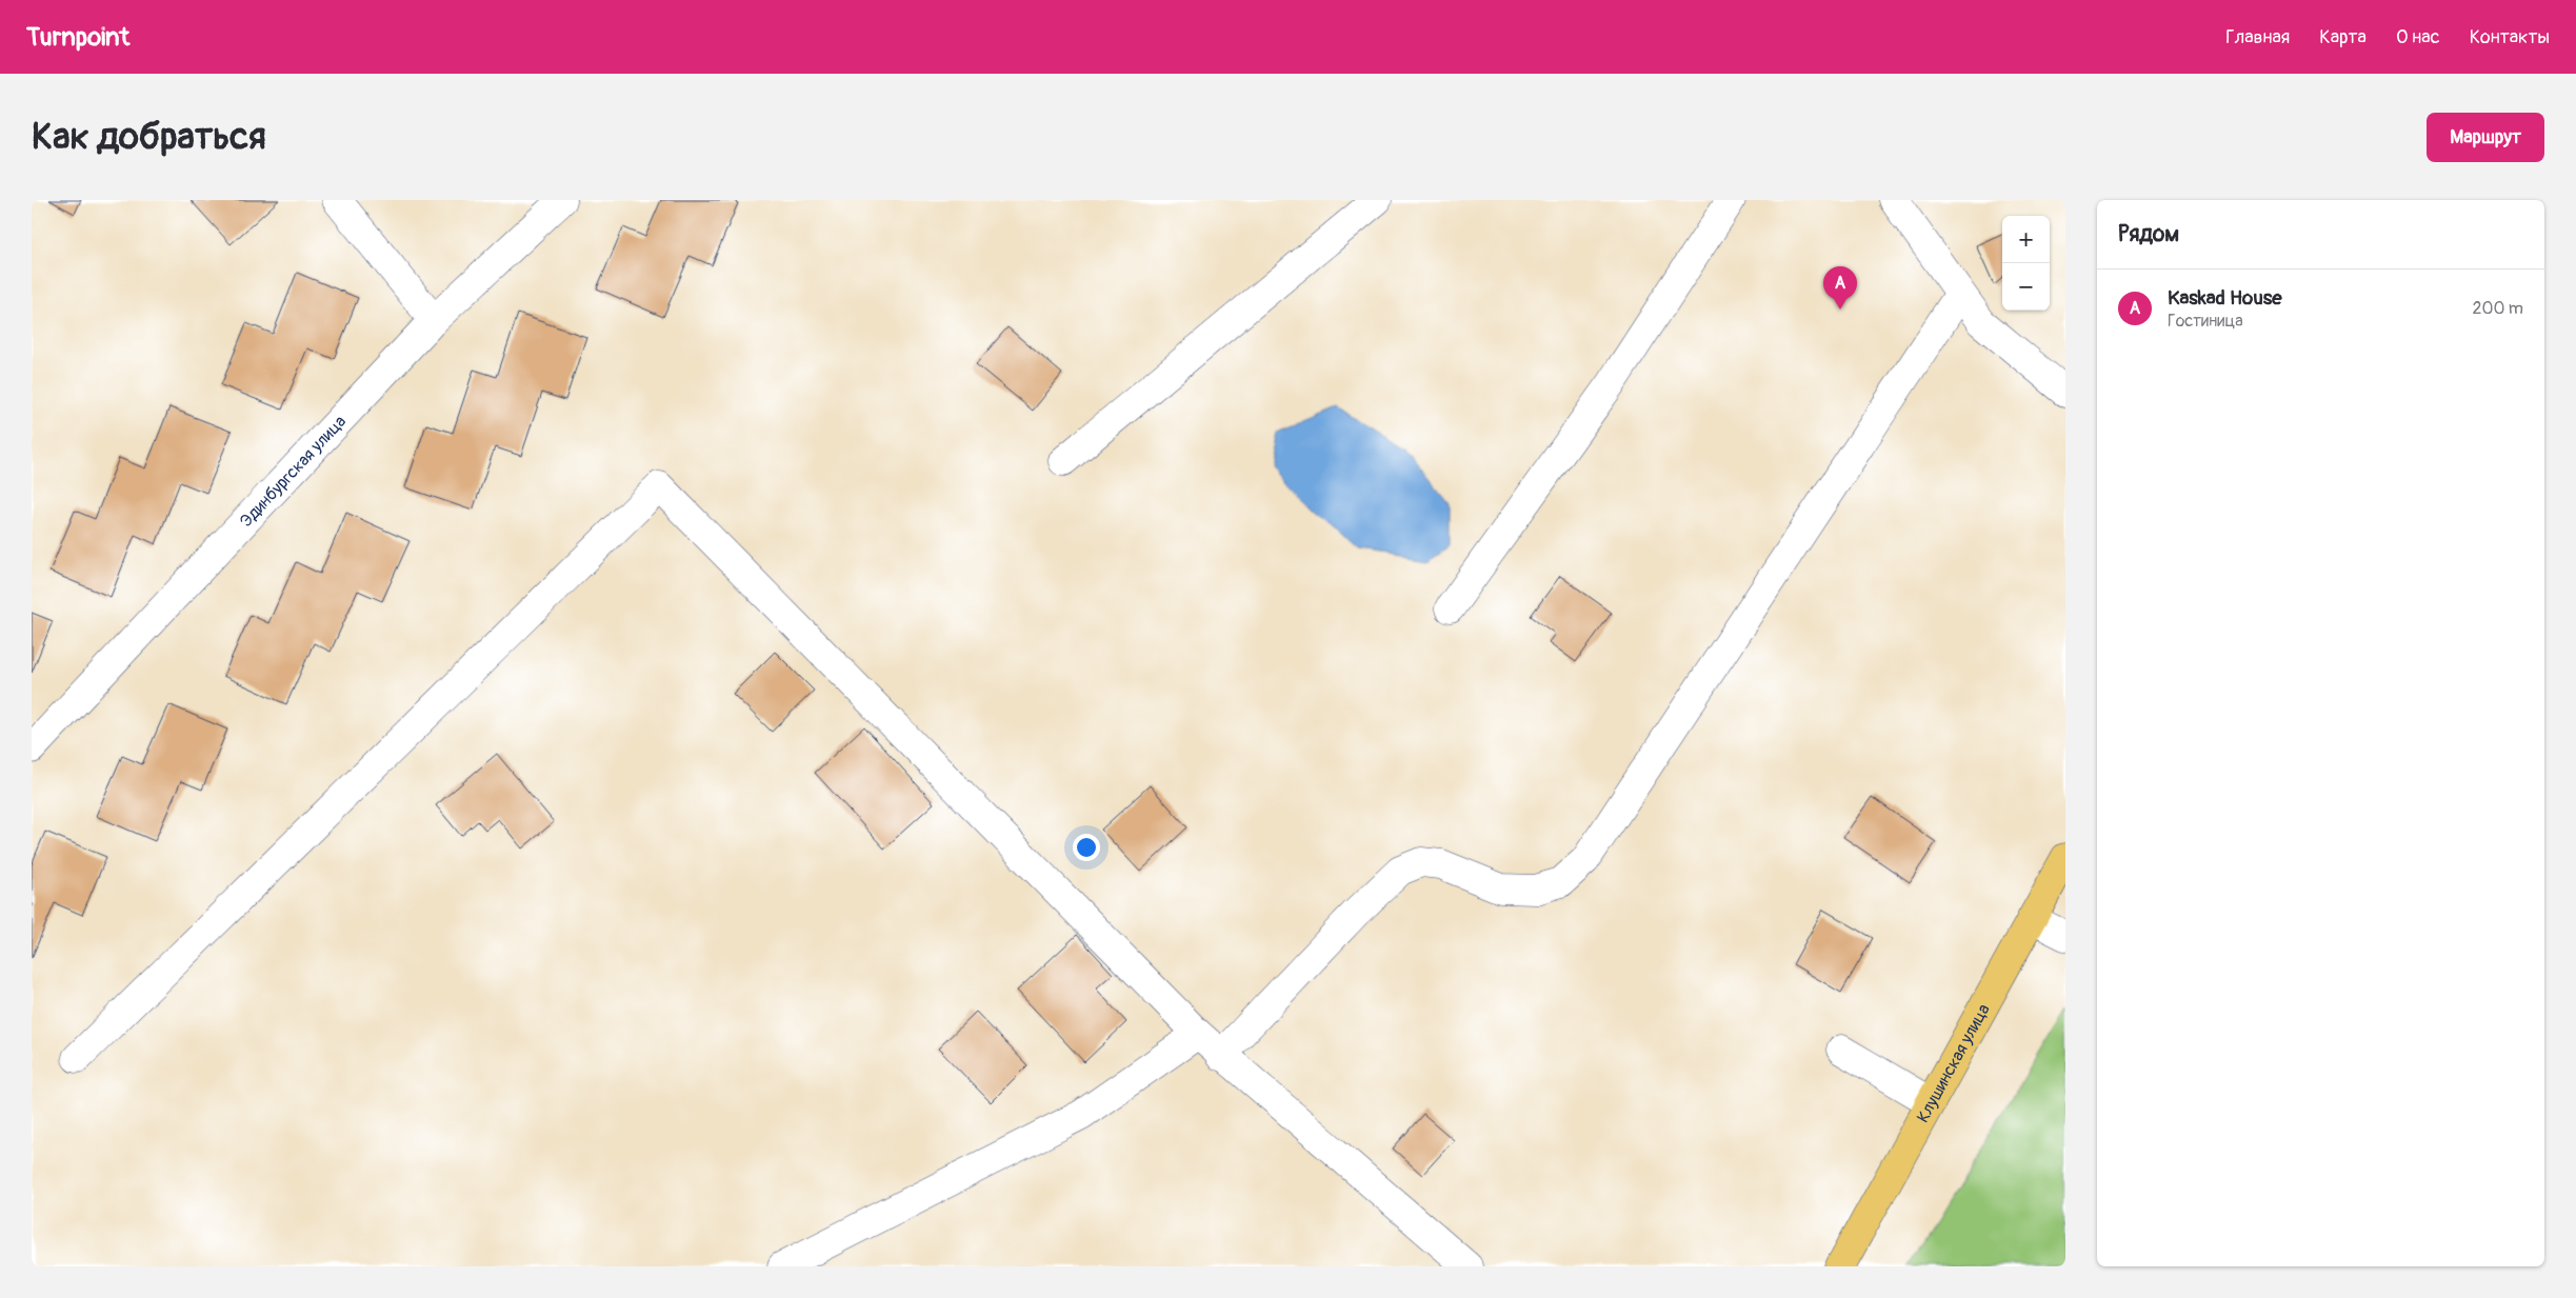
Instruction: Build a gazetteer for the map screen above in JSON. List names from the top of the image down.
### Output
{
  "streets": {
    "main road": ["Клушинская улица"],
    "street": ["Эдинбургская улица"]
  },
  "page": {
    "header": "Turnpoint",
    "nav": [
      "Главная",
      "Карта",
      "О нас",
      "Контакты"
    ],
    "buttons": "Маршрут",
    "title": "Как добраться",
    "heading": "Рядом",
    "map_buttons": ["+", "−"],
    "pins": "A",
    "list": [
      {
        "mark": "A",
        "name": "Kaskad House",
        "note": "Гостиница",
        "value": "200 m"
      }
    ]
  }
}
